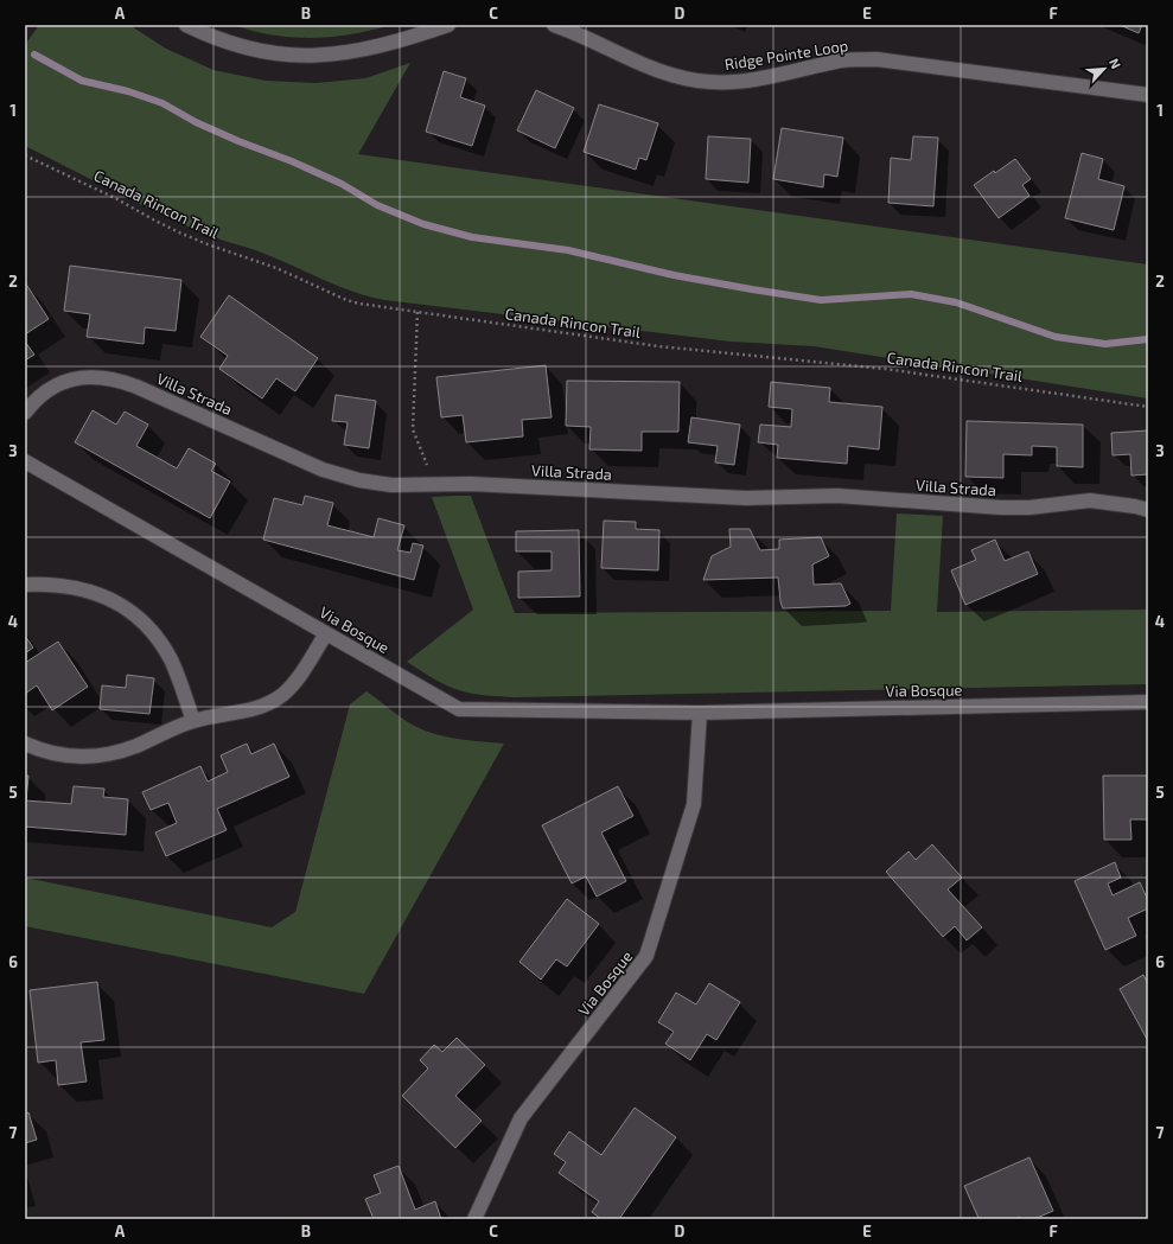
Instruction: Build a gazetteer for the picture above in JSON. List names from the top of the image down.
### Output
{
  "streets": {
    "street": ["Ridge Pointe Loop", "Villa Strada", "Via Bosque"],
    "path": ["Canada Rincon Trail"]
  },
  "north": "top right",
  "grid": {
    "columns": [
      "A",
      "B",
      "C",
      "D",
      "E",
      "F"
    ],
    "rows": [
      "1",
      "2",
      "3",
      "4",
      "5",
      "6",
      "7"
    ]
  }
}
